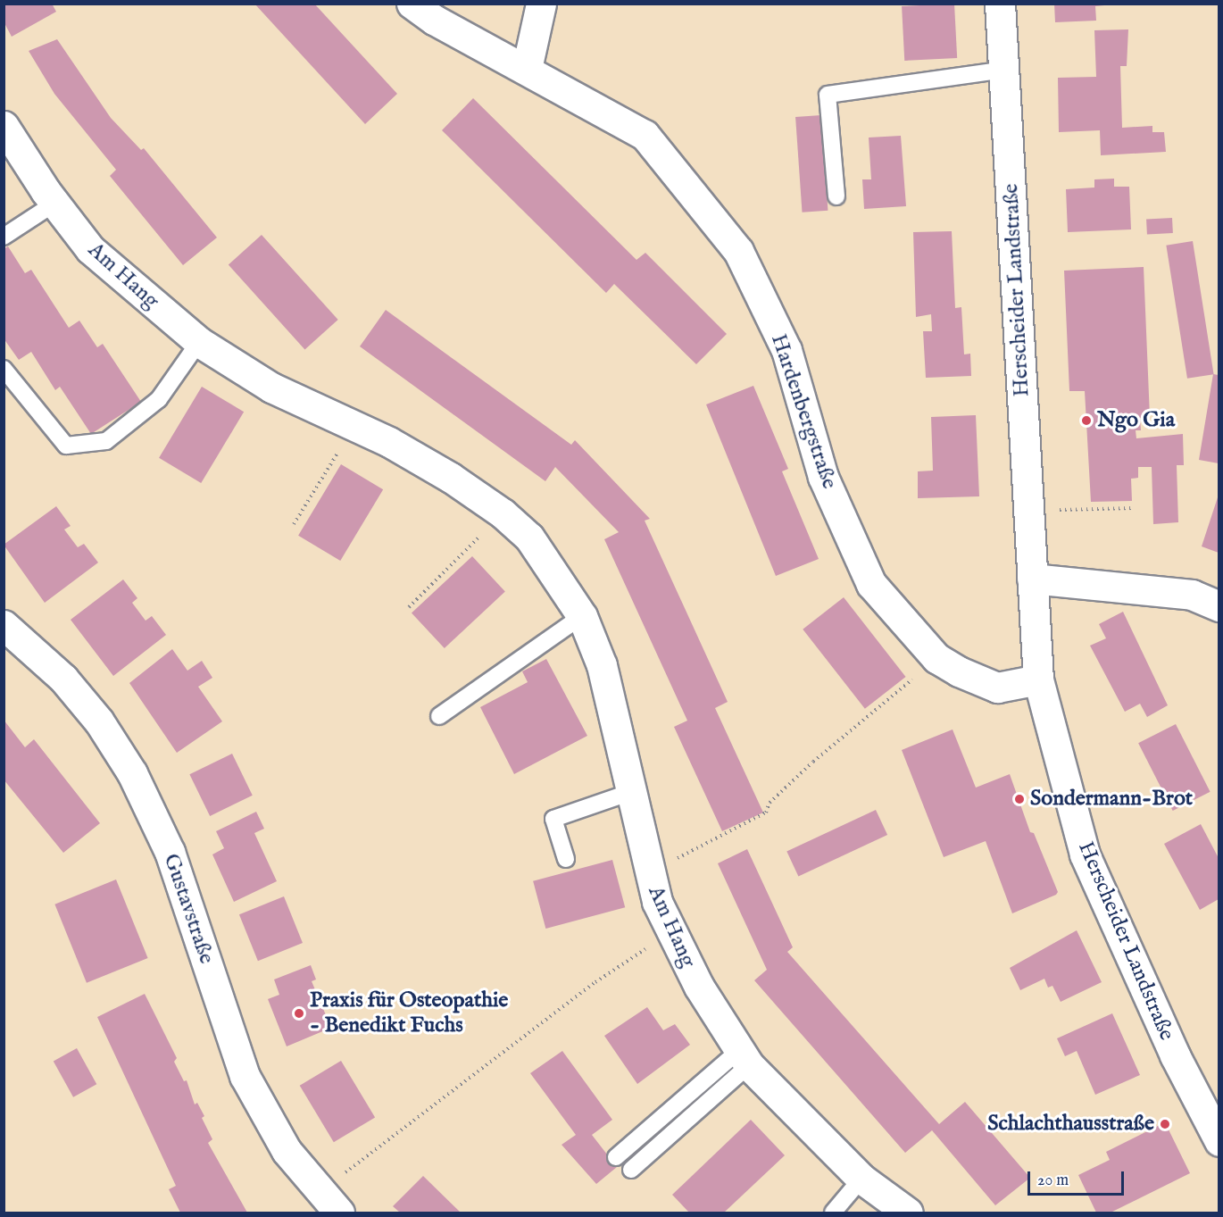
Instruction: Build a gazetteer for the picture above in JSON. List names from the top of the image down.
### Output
{
  "streets": {
    "street": [
      "Am Hang",
      "Herscheider Landstraße",
      "Hardenbergstraße",
      "Gustavstraße"
    ]
  },
  "crossings": [
    ["Herscheider Landstraße", "Hardenbergstraße"]
  ],
  "places": [
    "Ngo Gia",
    "Sondermann-Brot",
    "Praxis für Osteopathie - Benedikt Fuchs",
    "Schlachthausstraße"
  ],
  "scale_bar": "20 m"
}
